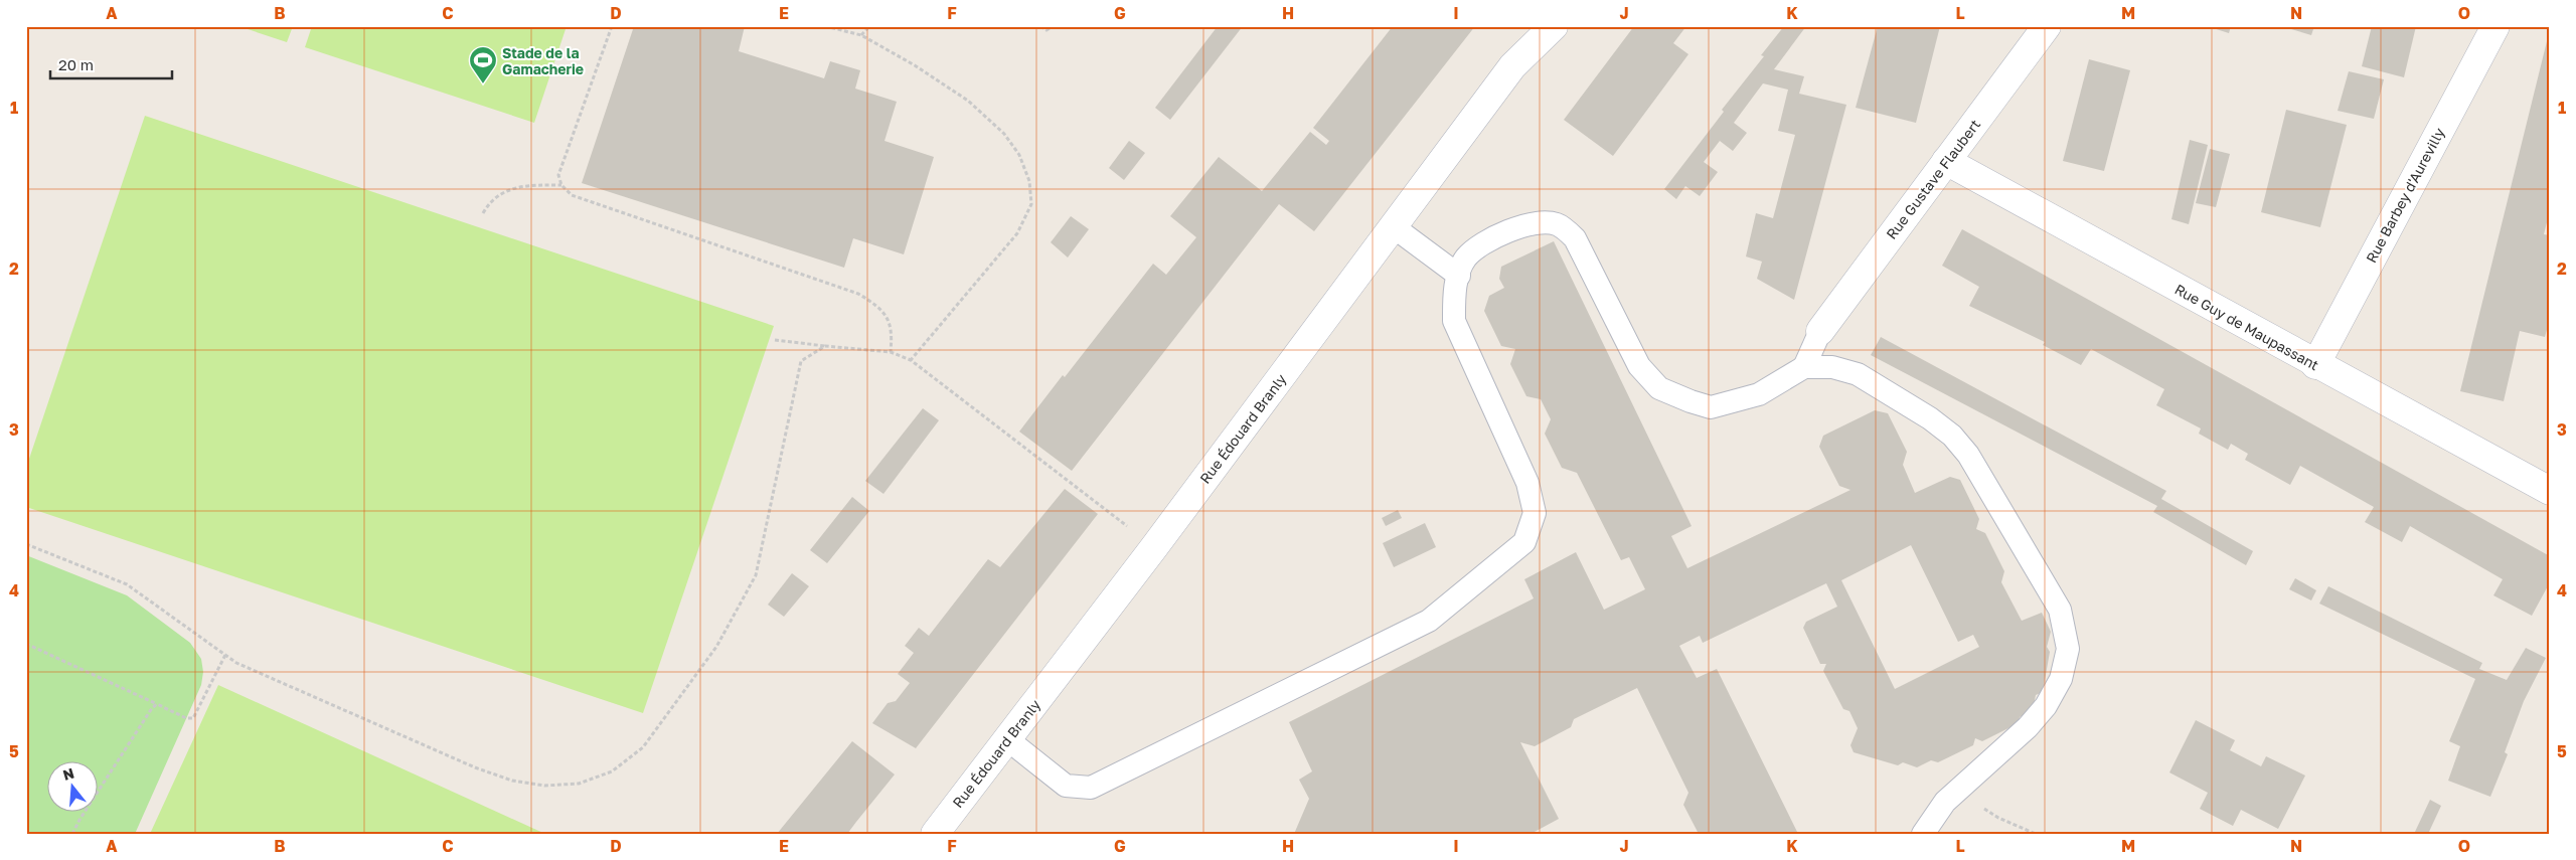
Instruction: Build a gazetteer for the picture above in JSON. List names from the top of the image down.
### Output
{
  "streets": {
    "street": [
      "Rue Gustave Flaubert",
      "Rue Barbey d'Aurevilly",
      "Rue Guy de Maupassant",
      "Rue Édouard Branly"
    ]
  },
  "crossings": [
    ["Rue Gustave Flaubert", "Rue Guy de Maupassant"],
    ["Rue Barbey d'Aurevilly", "Rue Guy de Maupassant"]
  ],
  "places": {
    "sports": ["Stade de la Gamacherie"]
  },
  "scale_bar": "20 m",
  "north": "top",
  "grid": {
    "columns": [
      "A",
      "B",
      "C",
      "D",
      "E",
      "F",
      "G",
      "H",
      "I",
      "J",
      "K",
      "L",
      "M",
      "N",
      "O"
    ],
    "rows": [
      "1",
      "2",
      "3",
      "4",
      "5"
    ]
  }
}
